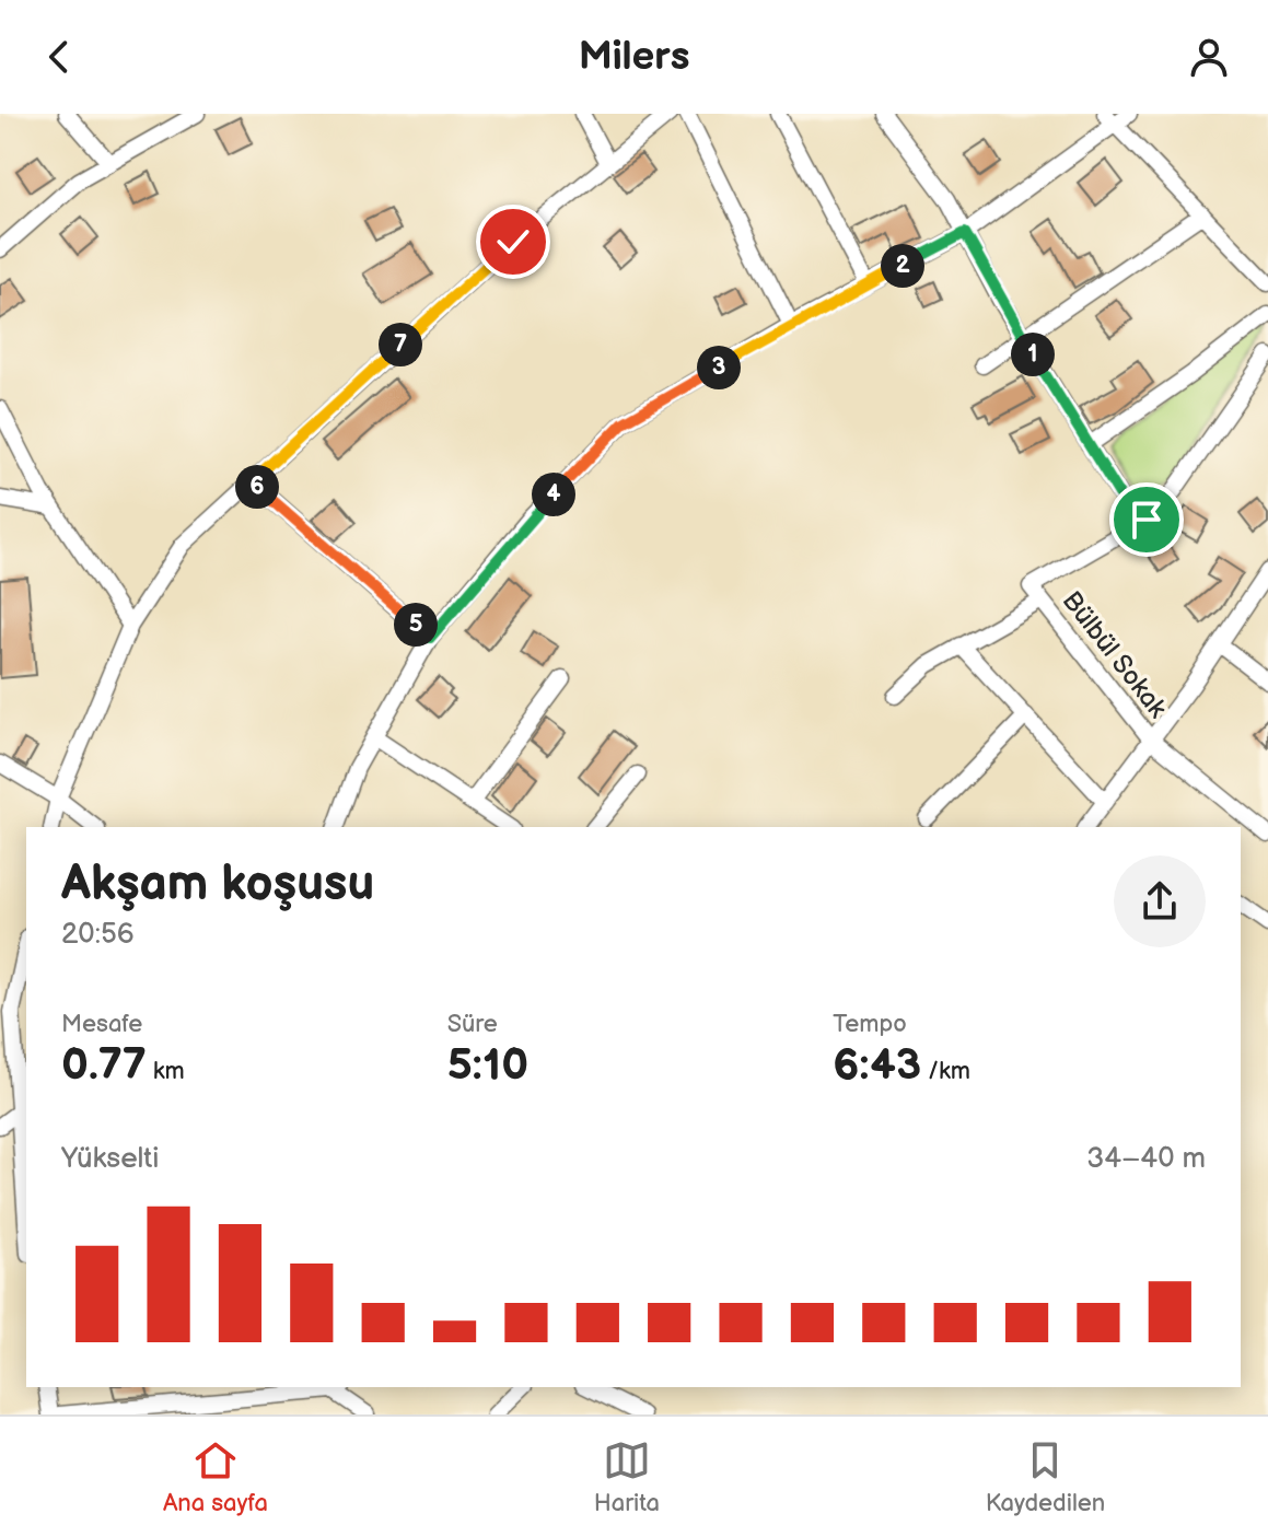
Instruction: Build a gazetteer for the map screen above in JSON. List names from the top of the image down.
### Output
{
  "streets": {
    "street": ["Bülbül Sokak"]
  },
  "page": {
    "header": "Milers",
    "pins": [
      "2",
      "7",
      "1",
      "3",
      "6",
      "4",
      "5"
    ],
    "heading": ["Akşam koşusu", "20:56"],
    "stats": [
      ["Mesafe", "0.77 km"],
      ["Süre", "5:10"],
      ["Tempo", "6:43 /km"]
    ],
    "chart": ["Yükselti", "34–40 m"],
    "tabs": ["Ana sayfa", "Harita", "Kaydedilen"]
  }
}
